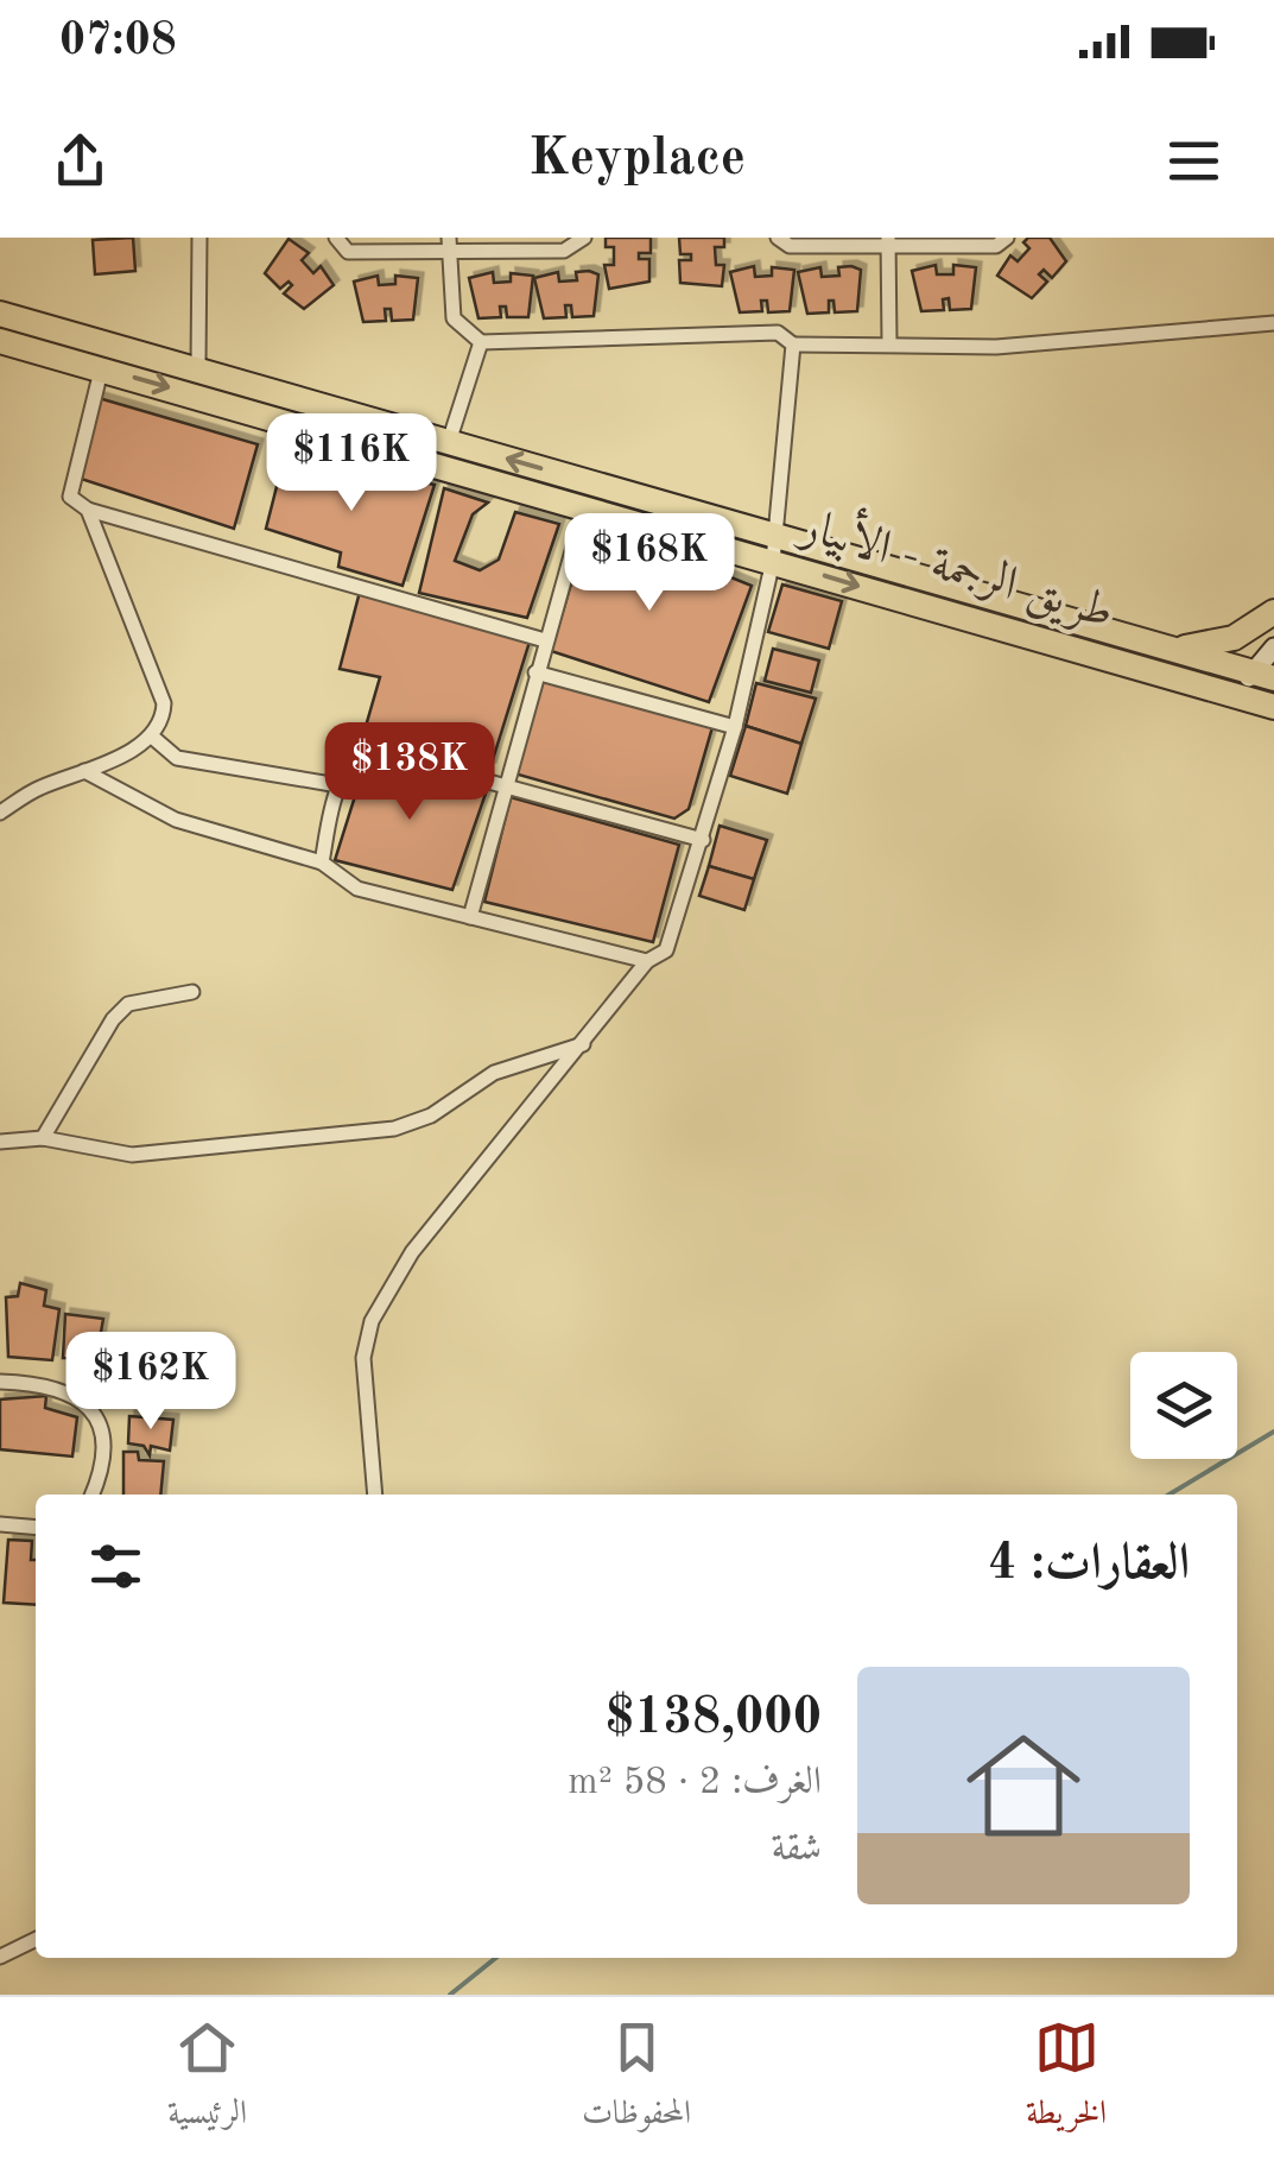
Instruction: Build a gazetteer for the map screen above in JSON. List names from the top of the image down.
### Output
{
  "streets": {
    "highway": ["طريق الرجمة - الأبيار"]
  },
  "page": {
    "status": "07:08",
    "header": "Keyplace",
    "price": [
      "$116K",
      "$168K",
      "$138K",
      "$162K"
    ],
    "heading": "العقارات: 4",
    "list": [
      {
        "name": "$138,000",
        "note": "الغرف: 2 · 58 m² · شقة"
      }
    ],
    "tabs": ["الخريطة", "المحفوظات", "الرئيسية"]
  }
}
